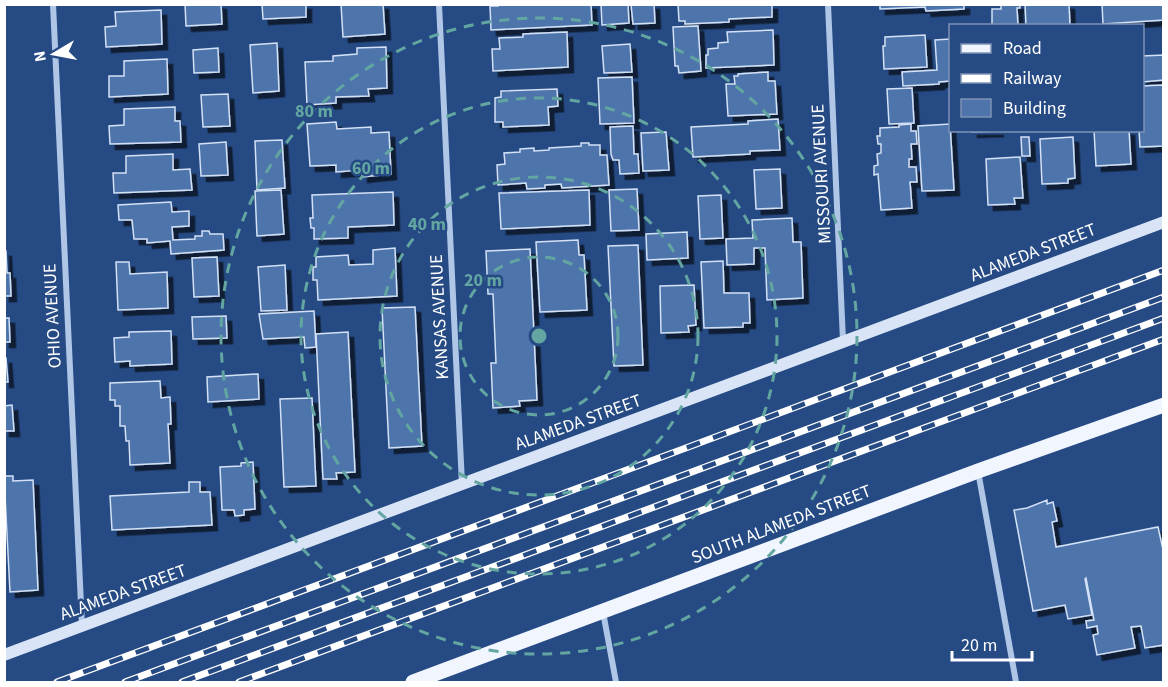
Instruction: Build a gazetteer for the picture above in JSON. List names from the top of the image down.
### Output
{
  "streets": {
    "main road": ["SOUTH ALAMEDA STREET"],
    "street": [
      "MISSOURI AVENUE",
      "ALAMEDA STREET",
      "OHIO AVENUE",
      "KANSAS AVENUE"
    ]
  },
  "crossings": [
    ["MISSOURI AVENUE", "ALAMEDA STREET"],
    ["ALAMEDA STREET", "OHIO AVENUE"],
    ["ALAMEDA STREET", "KANSAS AVENUE"]
  ],
  "legend": ["Road", "Railway", "Building"],
  "scale_bar": "20 m",
  "north": "left",
  "rings": [
    "80 m",
    "60 m",
    "40 m",
    "20 m"
  ]
}
